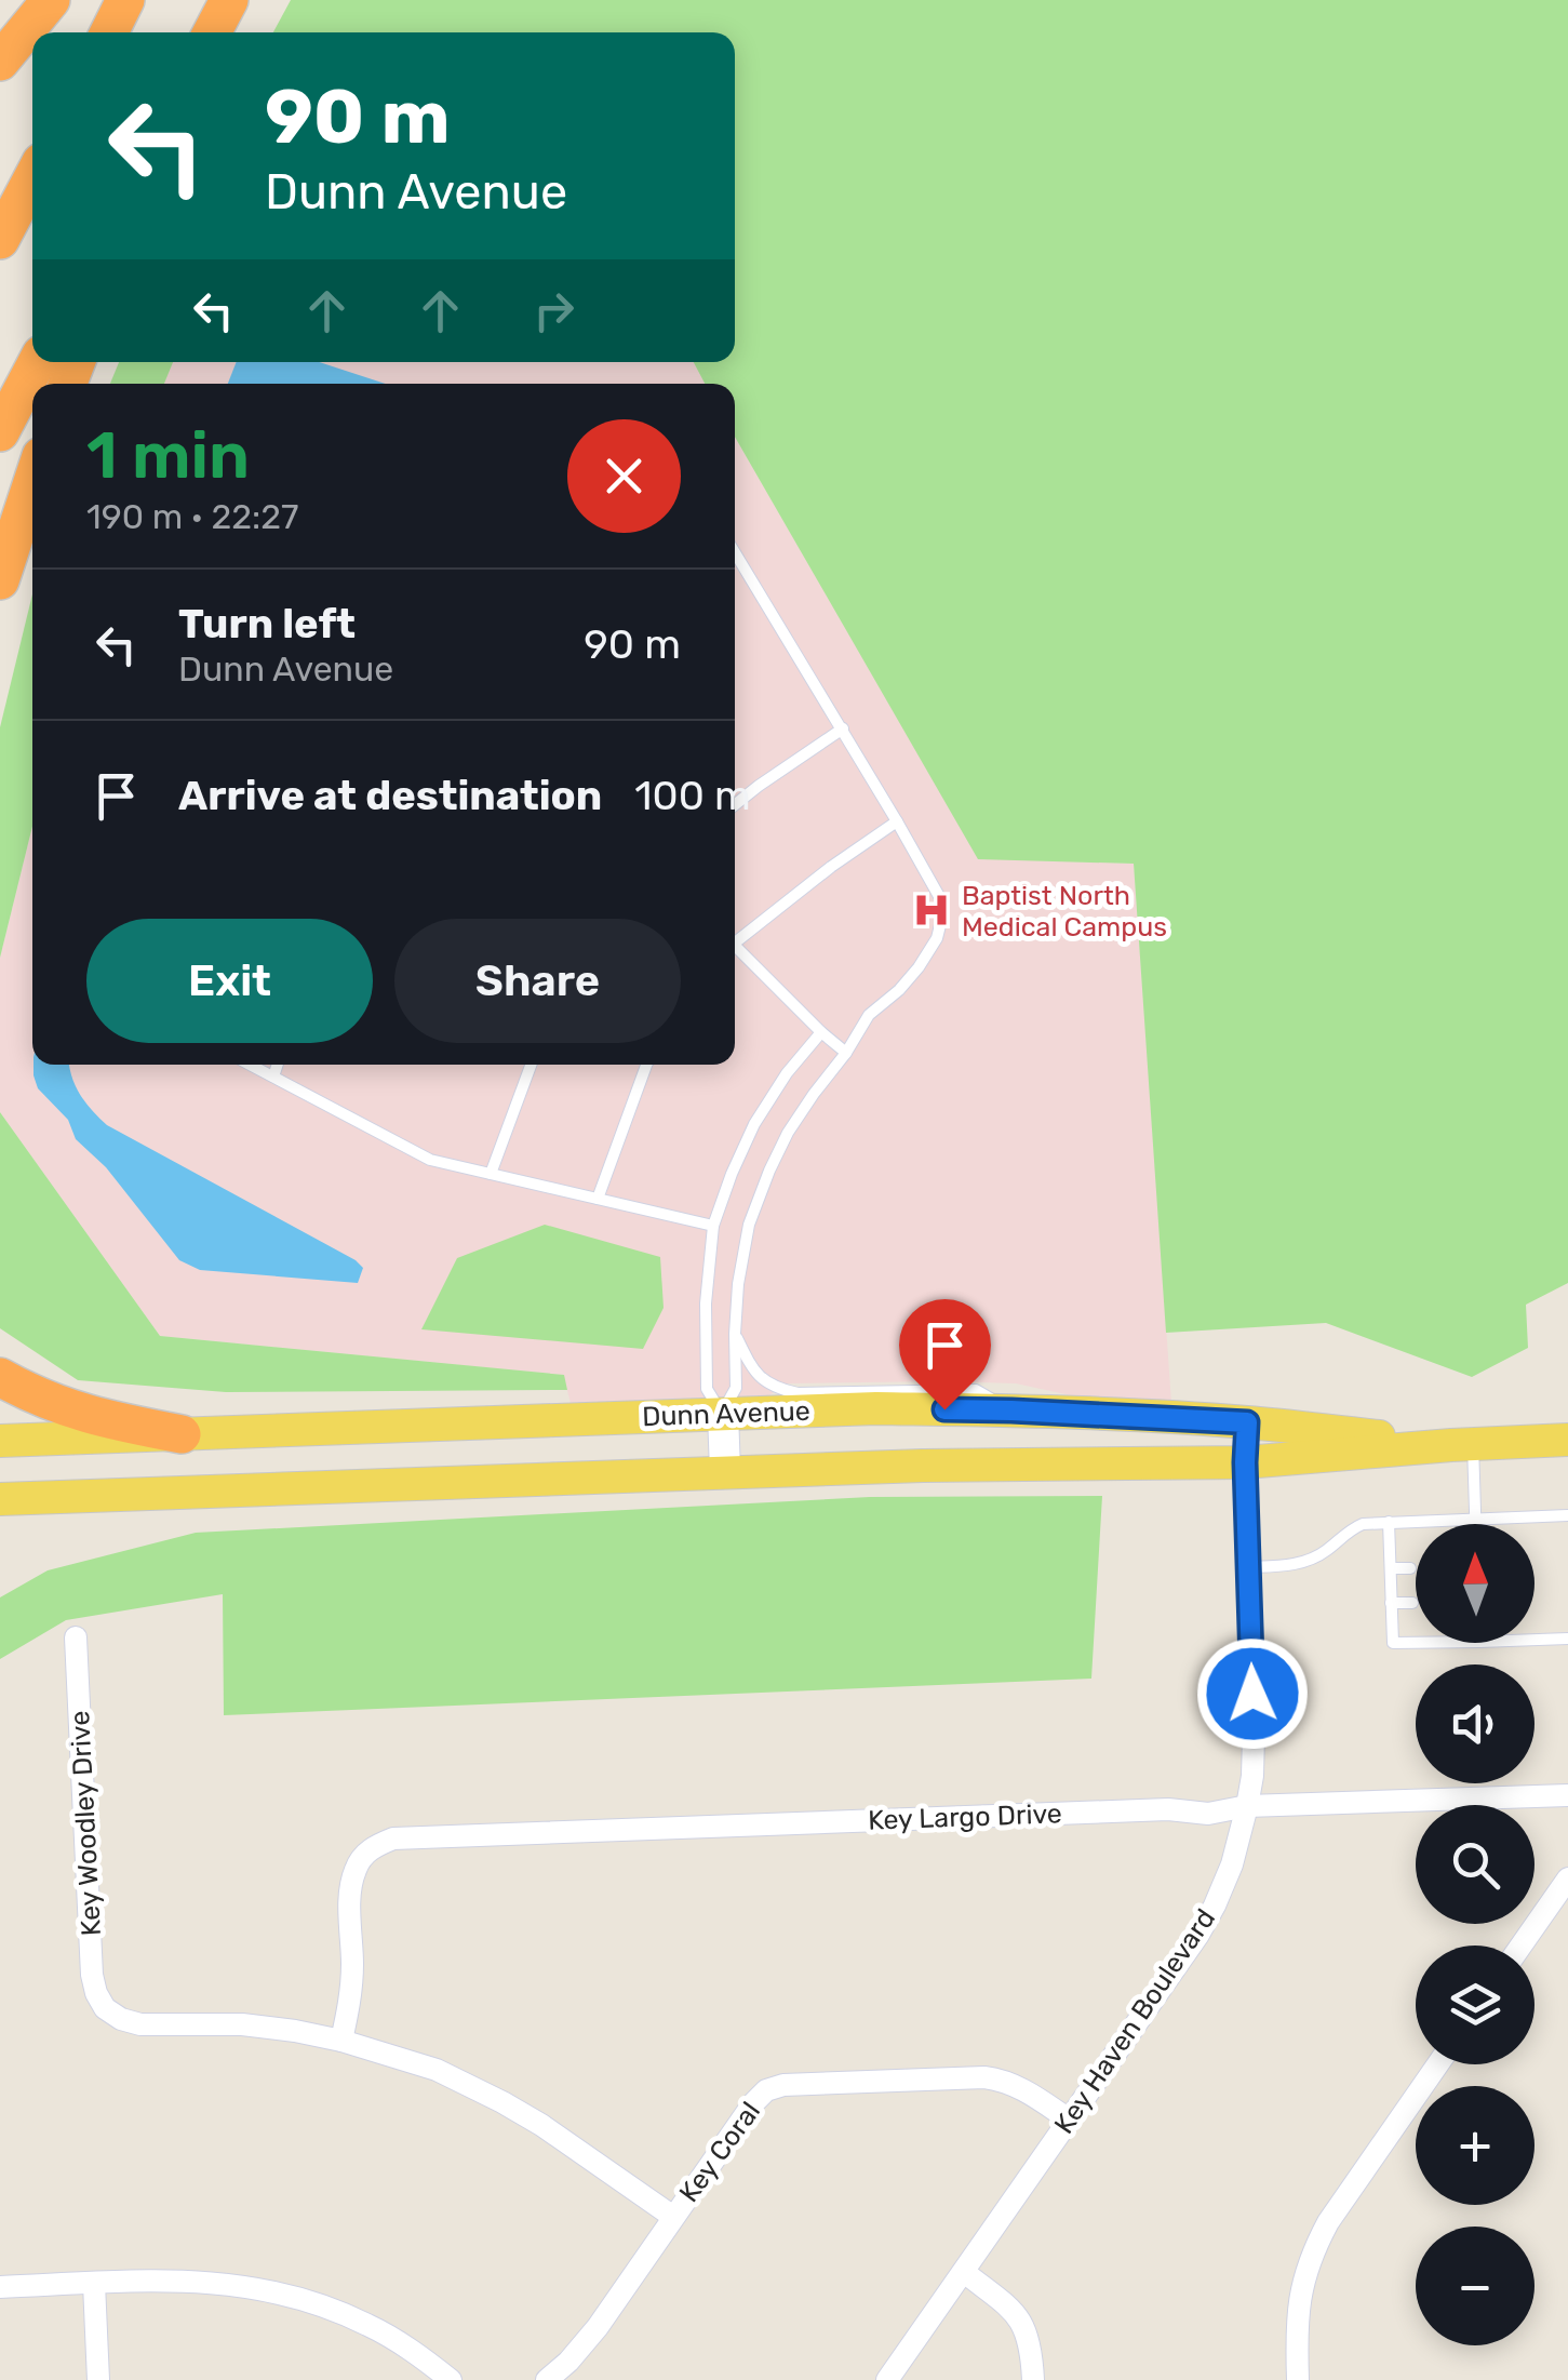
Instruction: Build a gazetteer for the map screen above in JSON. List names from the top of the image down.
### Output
{
  "streets": {
    "main road": ["Dunn Avenue"],
    "street": [
      "Key Largo Drive",
      "Key Woodley Drive",
      "Key Haven Boulevard",
      "Key Coral"
    ]
  },
  "crossings": [
    ["Dunn Avenue", "Key Haven Boulevard"],
    ["Key Largo Drive", "Key Haven Boulevard"],
    ["Key Largo Drive", "Key Coral"],
    ["Key Woodley Drive", "Key Coral"],
    ["Key Haven Boulevard", "Key Coral"]
  ],
  "places": {
    "hospital": ["Baptist North Medical Campus"]
  },
  "north": "top",
  "page": {
    "turn": ["90 m", "Dunn Avenue"],
    "heading": ["1 min", "190 m · 22:27"],
    "list": [
      {
        "name": "Turn left",
        "note": "Dunn Avenue",
        "value": "90 m"
      },
      {
        "name": "Arrive at destination",
        "value": "100 m"
      }
    ],
    "buttons": ["Exit", "Share"],
    "map_buttons": ["+", "−"]
  }
}
